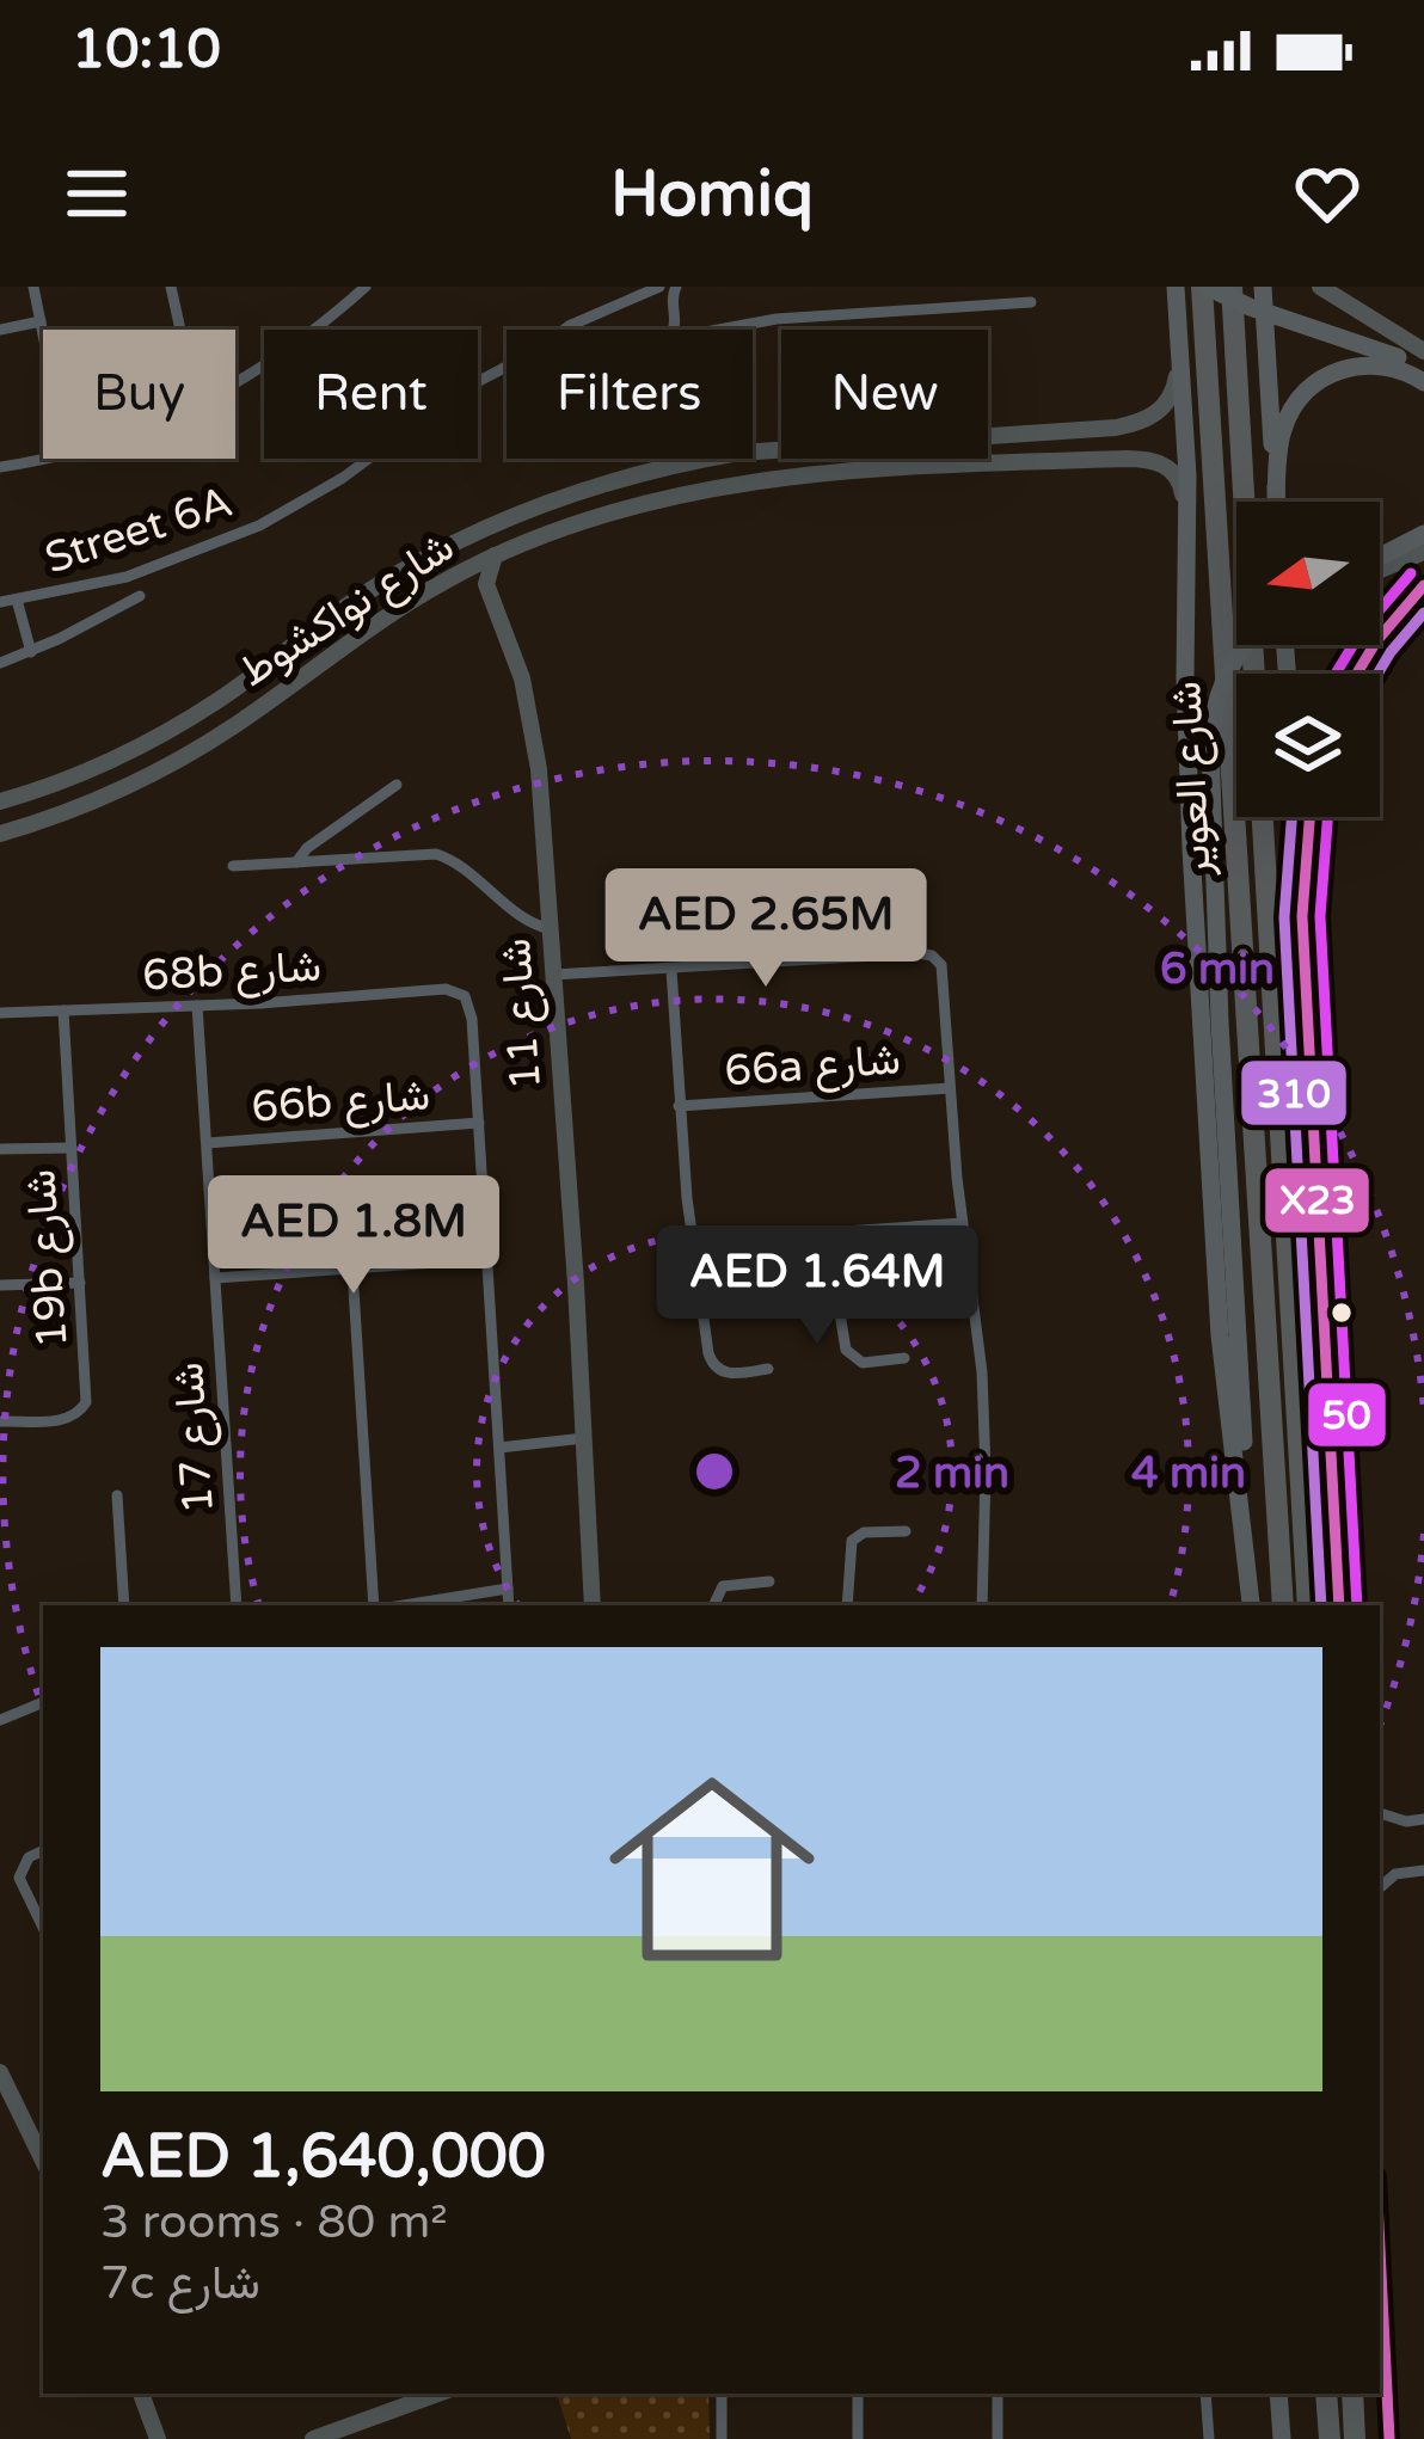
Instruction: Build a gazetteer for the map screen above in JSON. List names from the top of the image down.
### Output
{
  "streets": {
    "highway": ["شارع العوير"],
    "street": [
      "Street 6A",
      "شارع نواكشوط",
      "68b شارع",
      "شارع 11",
      "66a شارع",
      "66b شارع",
      "19b شارع",
      "شارع 17"
    ]
  },
  "crossings": [
    ["68b شارع", "66b شارع"],
    ["68b شارع", "19b شارع"],
    ["68b شارع", "شارع 17"],
    ["66b شارع", "شارع 17"]
  ],
  "lines": ["transit line 50", "transit line X23", "transit line 310"],
  "north": "left",
  "page": {
    "status": "10:10",
    "header": "Homiq",
    "chip": [
      "Buy",
      "Rent",
      "Filters",
      "New"
    ],
    "price": ["AED 2.65M", "AED 1.8M", "AED 1.64M"],
    "list": [
      {
        "name": "AED 1,640,000",
        "note": "3 rooms · 80 m² · 7c شارع"
      }
    ]
  },
  "rings": ["6 min", "2 min", "4 min"]
}
